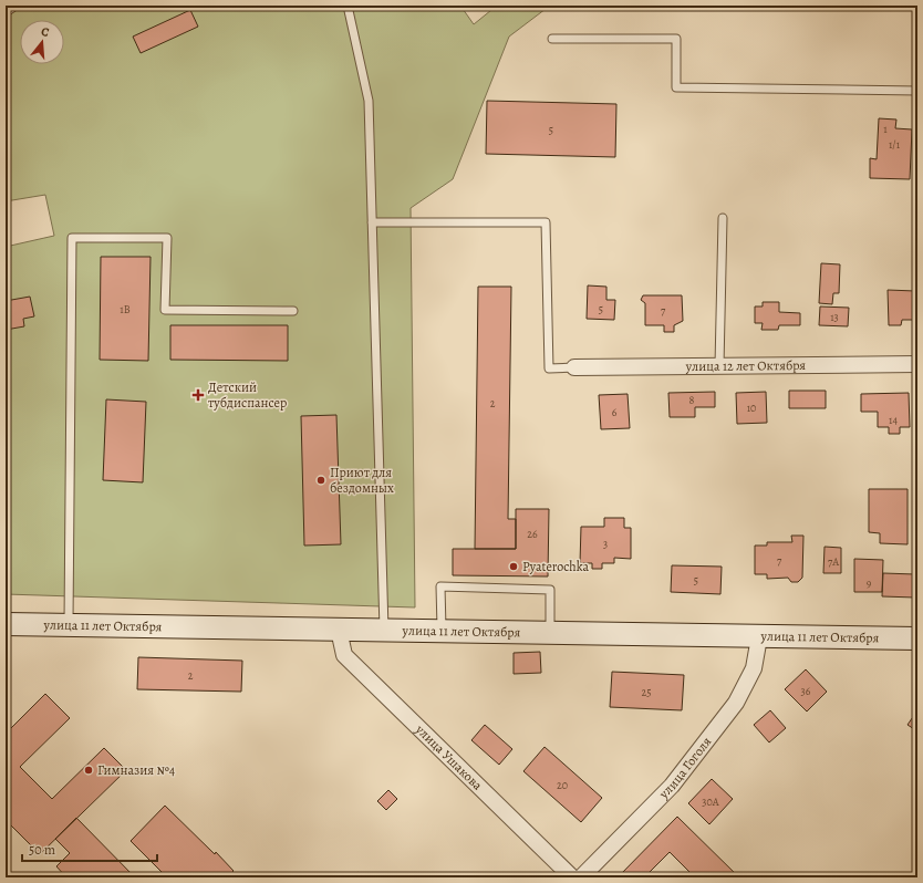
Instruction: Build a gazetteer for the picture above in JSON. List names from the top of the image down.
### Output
{
  "streets": {
    "street": [
      "улица 12 лет Октября",
      "улица 11 лет Октября",
      "улица Ушакова",
      "улица Гоголя"
    ]
  },
  "crossings": [
    ["улица 11 лет Октября", "улица Ушакова"],
    ["улица 11 лет Октября", "улица Гоголя"]
  ],
  "places": {
    "health": ["Детский тубдиспансер"],
    "other": ["Приют для бездомных", "Pyaterochka", "Гимназия №4"]
  },
  "house_numbers": [
    "1",
    "5",
    "1/1",
    "1В",
    "5",
    "7",
    "13",
    "8",
    "2",
    "10",
    "6",
    "14",
    "26",
    "3",
    "7",
    "7А",
    "5",
    "9",
    "2",
    "36",
    "25",
    "20",
    "30А"
  ],
  "scale_bar": "50 m",
  "north": "top"
}
